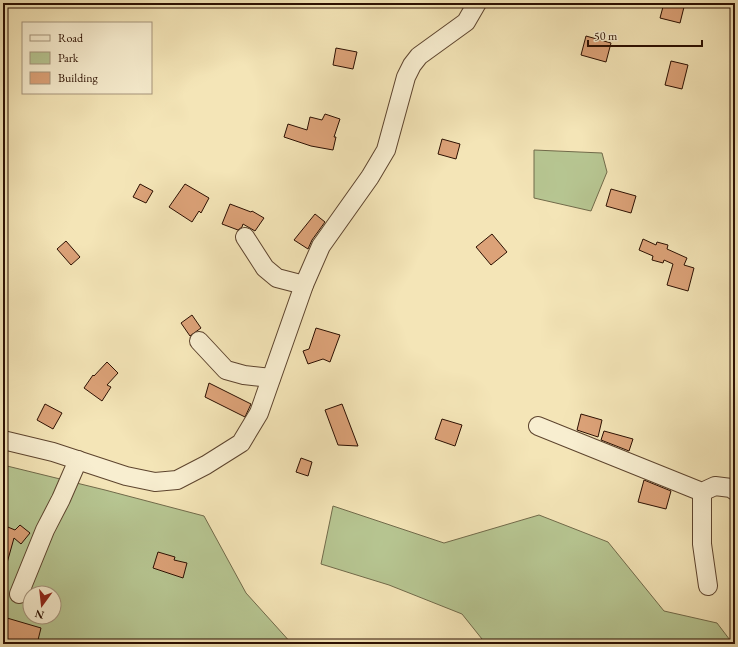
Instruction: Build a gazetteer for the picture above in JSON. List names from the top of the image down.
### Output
{
  "legend": ["Road", "Park", "Building"],
  "scale_bar": "50 m",
  "north": "bottom"
}
